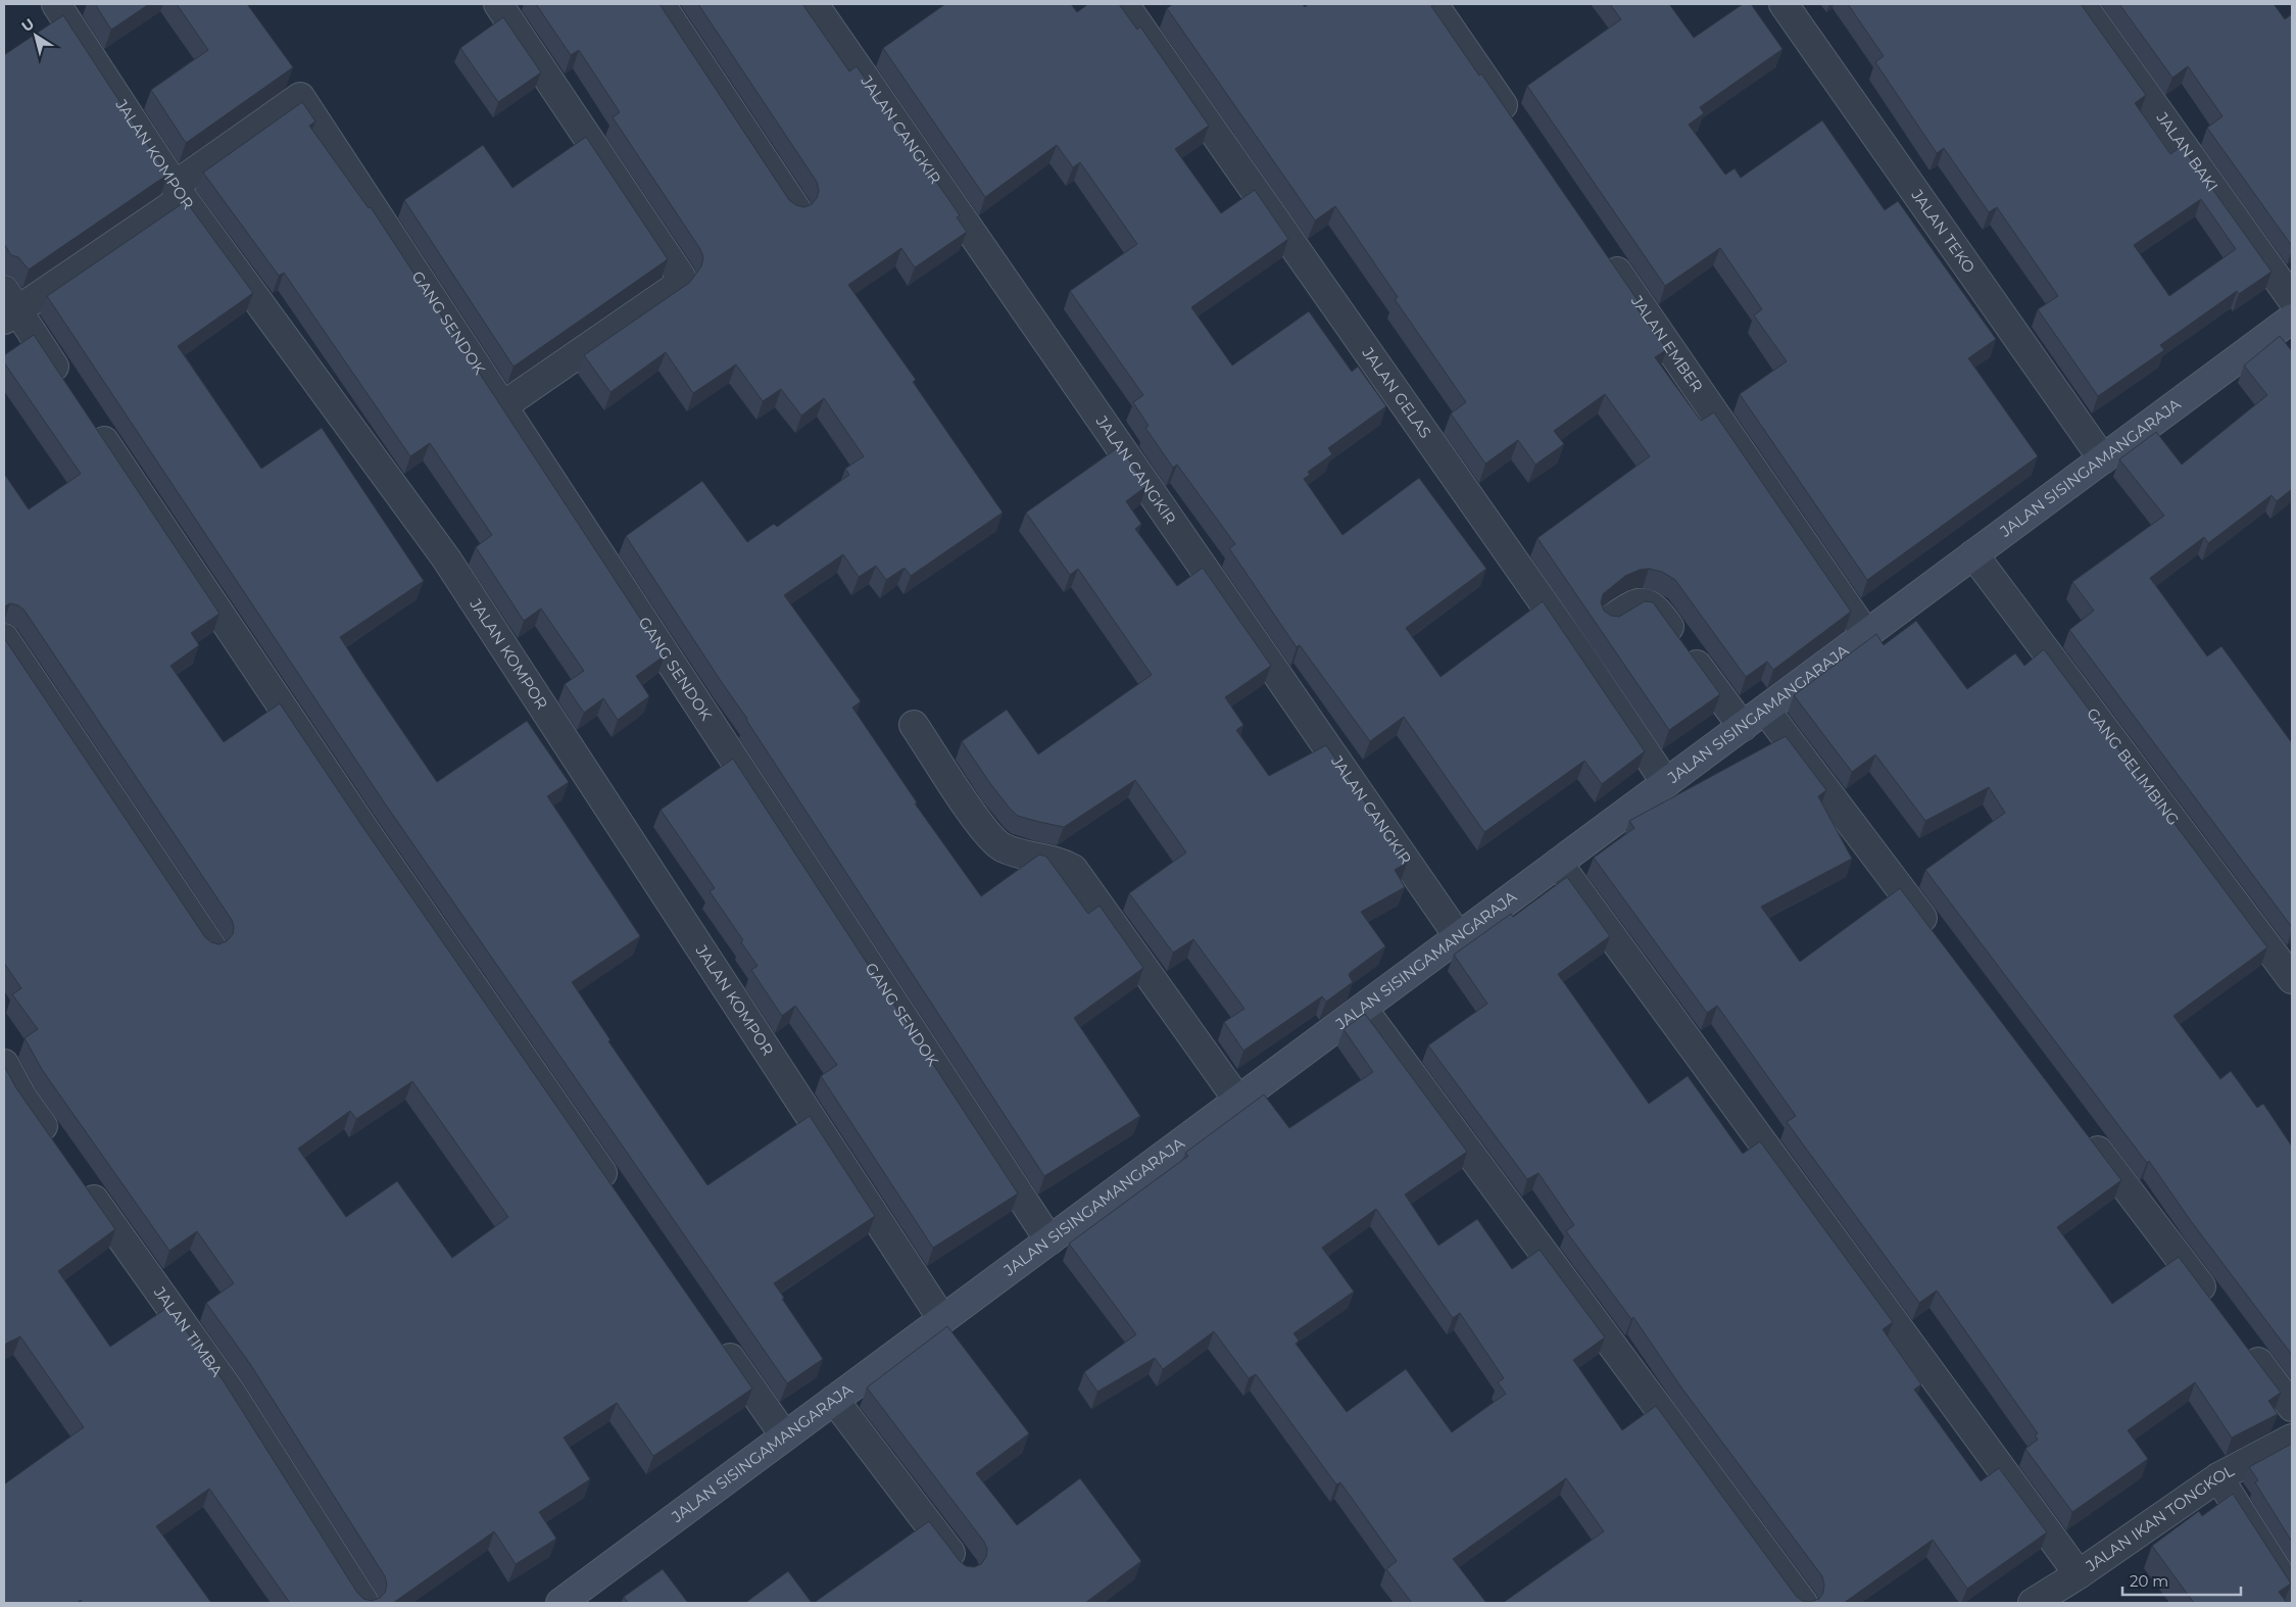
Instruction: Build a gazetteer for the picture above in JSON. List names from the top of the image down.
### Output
{
  "streets": {
    "street": [
      "JALAN CANGKIR",
      "JALAN BAKI",
      "JALAN KOMPOR",
      "JALAN TEKO",
      "GANG SENDOK",
      "JALAN EMBER",
      "JALAN GELAS",
      "JALAN SISINGAMANGARAJA",
      "GANG BELIMBING",
      "JALAN TIMBA",
      "JALAN IKAN TONGKOL"
    ]
  },
  "crossings": [
    ["JALAN CANGKIR", "JALAN SISINGAMANGARAJA"],
    ["JALAN KOMPOR", "GANG SENDOK"],
    ["JALAN KOMPOR", "JALAN SISINGAMANGARAJA"],
    ["JALAN TEKO", "JALAN SISINGAMANGARAJA"],
    ["GANG SENDOK", "JALAN SISINGAMANGARAJA"],
    ["JALAN EMBER", "JALAN SISINGAMANGARAJA"],
    ["JALAN GELAS", "JALAN SISINGAMANGARAJA"],
    ["JALAN SISINGAMANGARAJA", "GANG BELIMBING"]
  ],
  "scale_bar": "20 m",
  "north": "top left"
}
